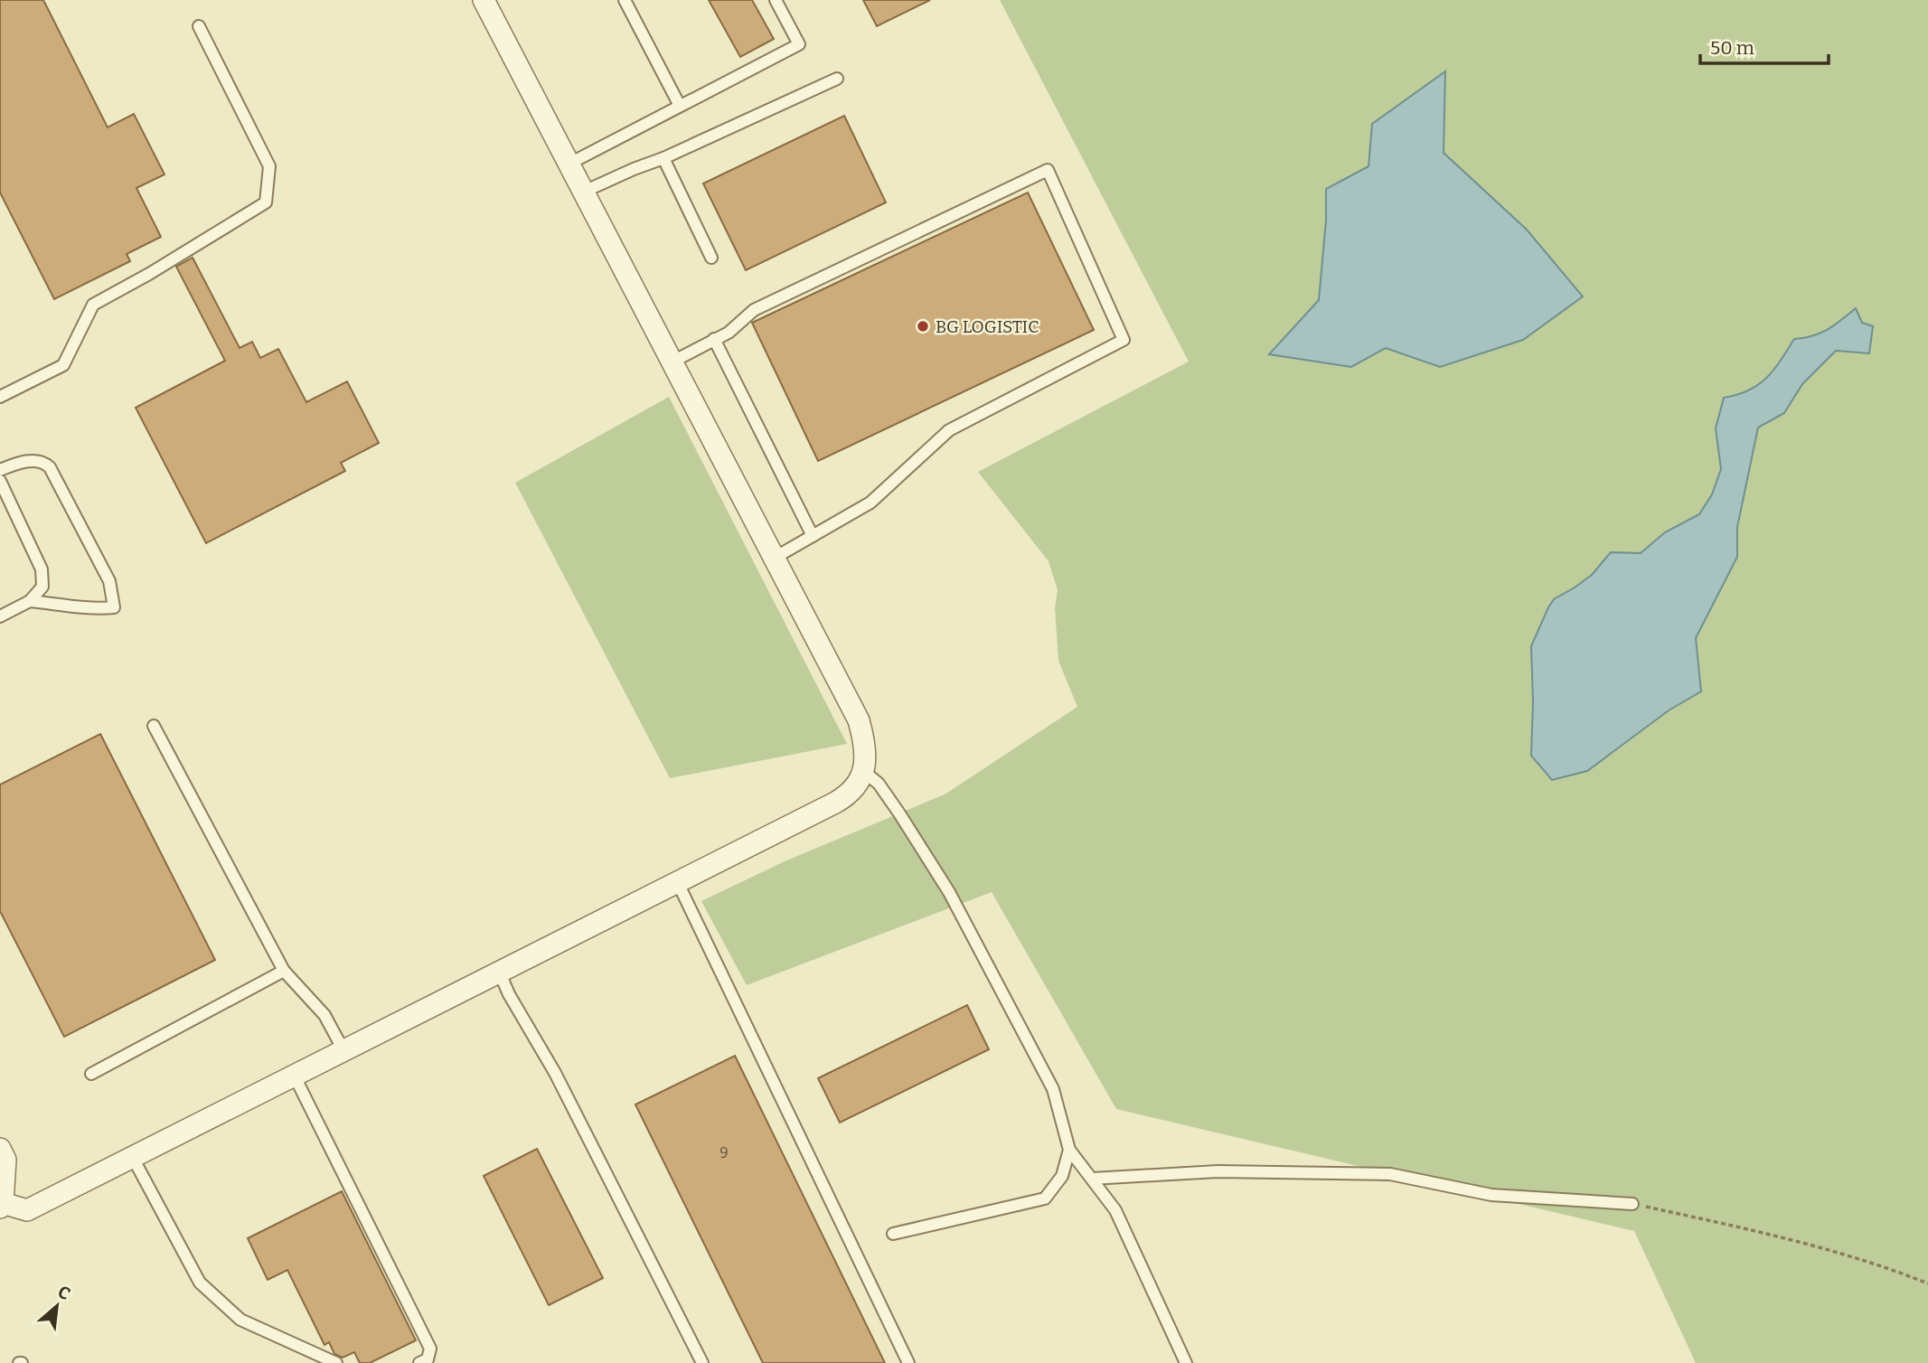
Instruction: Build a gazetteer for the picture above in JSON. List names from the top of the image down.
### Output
{
  "places": ["BG LOGISTIC"],
  "house_numbers": ["9"],
  "scale_bar": "50 m",
  "north": "top right"
}
